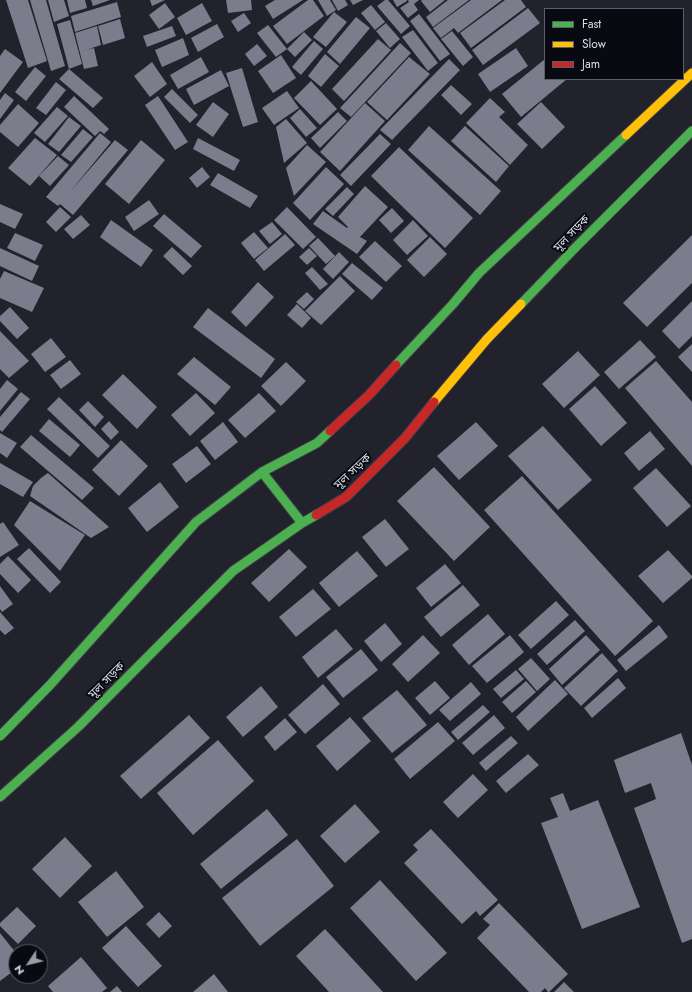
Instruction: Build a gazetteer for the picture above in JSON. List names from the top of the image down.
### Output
{
  "streets": {
    "street": ["মূল সড়ক"]
  },
  "legend": ["Fast", "Slow", "Jam"],
  "north": "bottom left"
}
